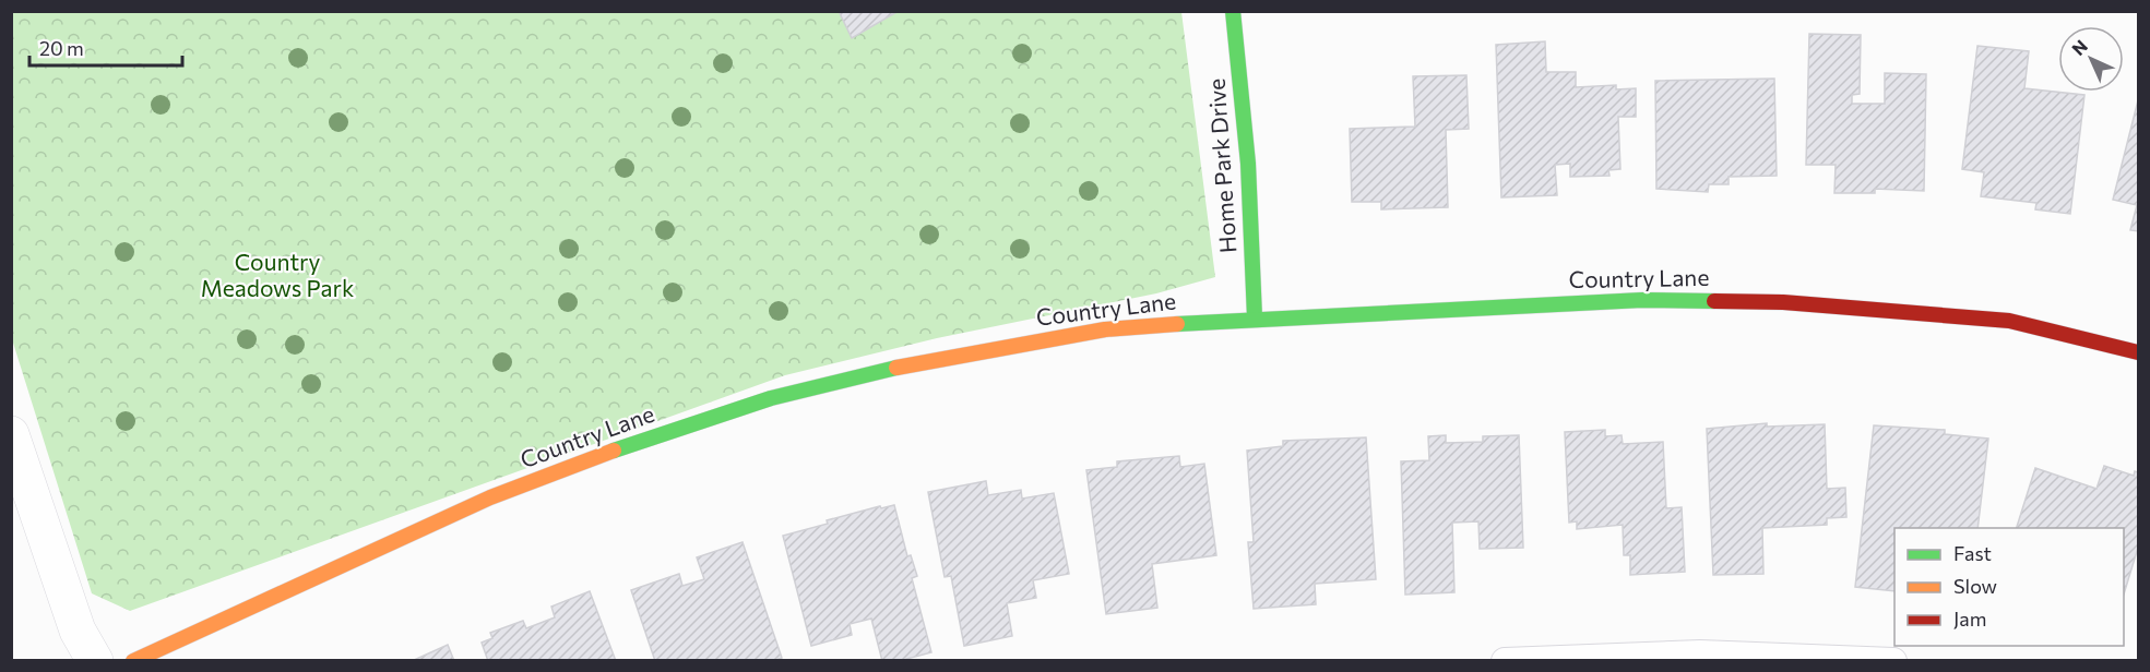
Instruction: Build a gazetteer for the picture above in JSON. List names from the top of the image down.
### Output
{
  "streets": {
    "street": ["Home Park Drive", "Country Lane"]
  },
  "crossings": [
    ["Home Park Drive", "Country Lane"]
  ],
  "parks": ["Country Meadows Park"],
  "legend": ["Fast", "Slow", "Jam"],
  "scale_bar": "20 m",
  "north": "top left"
}
